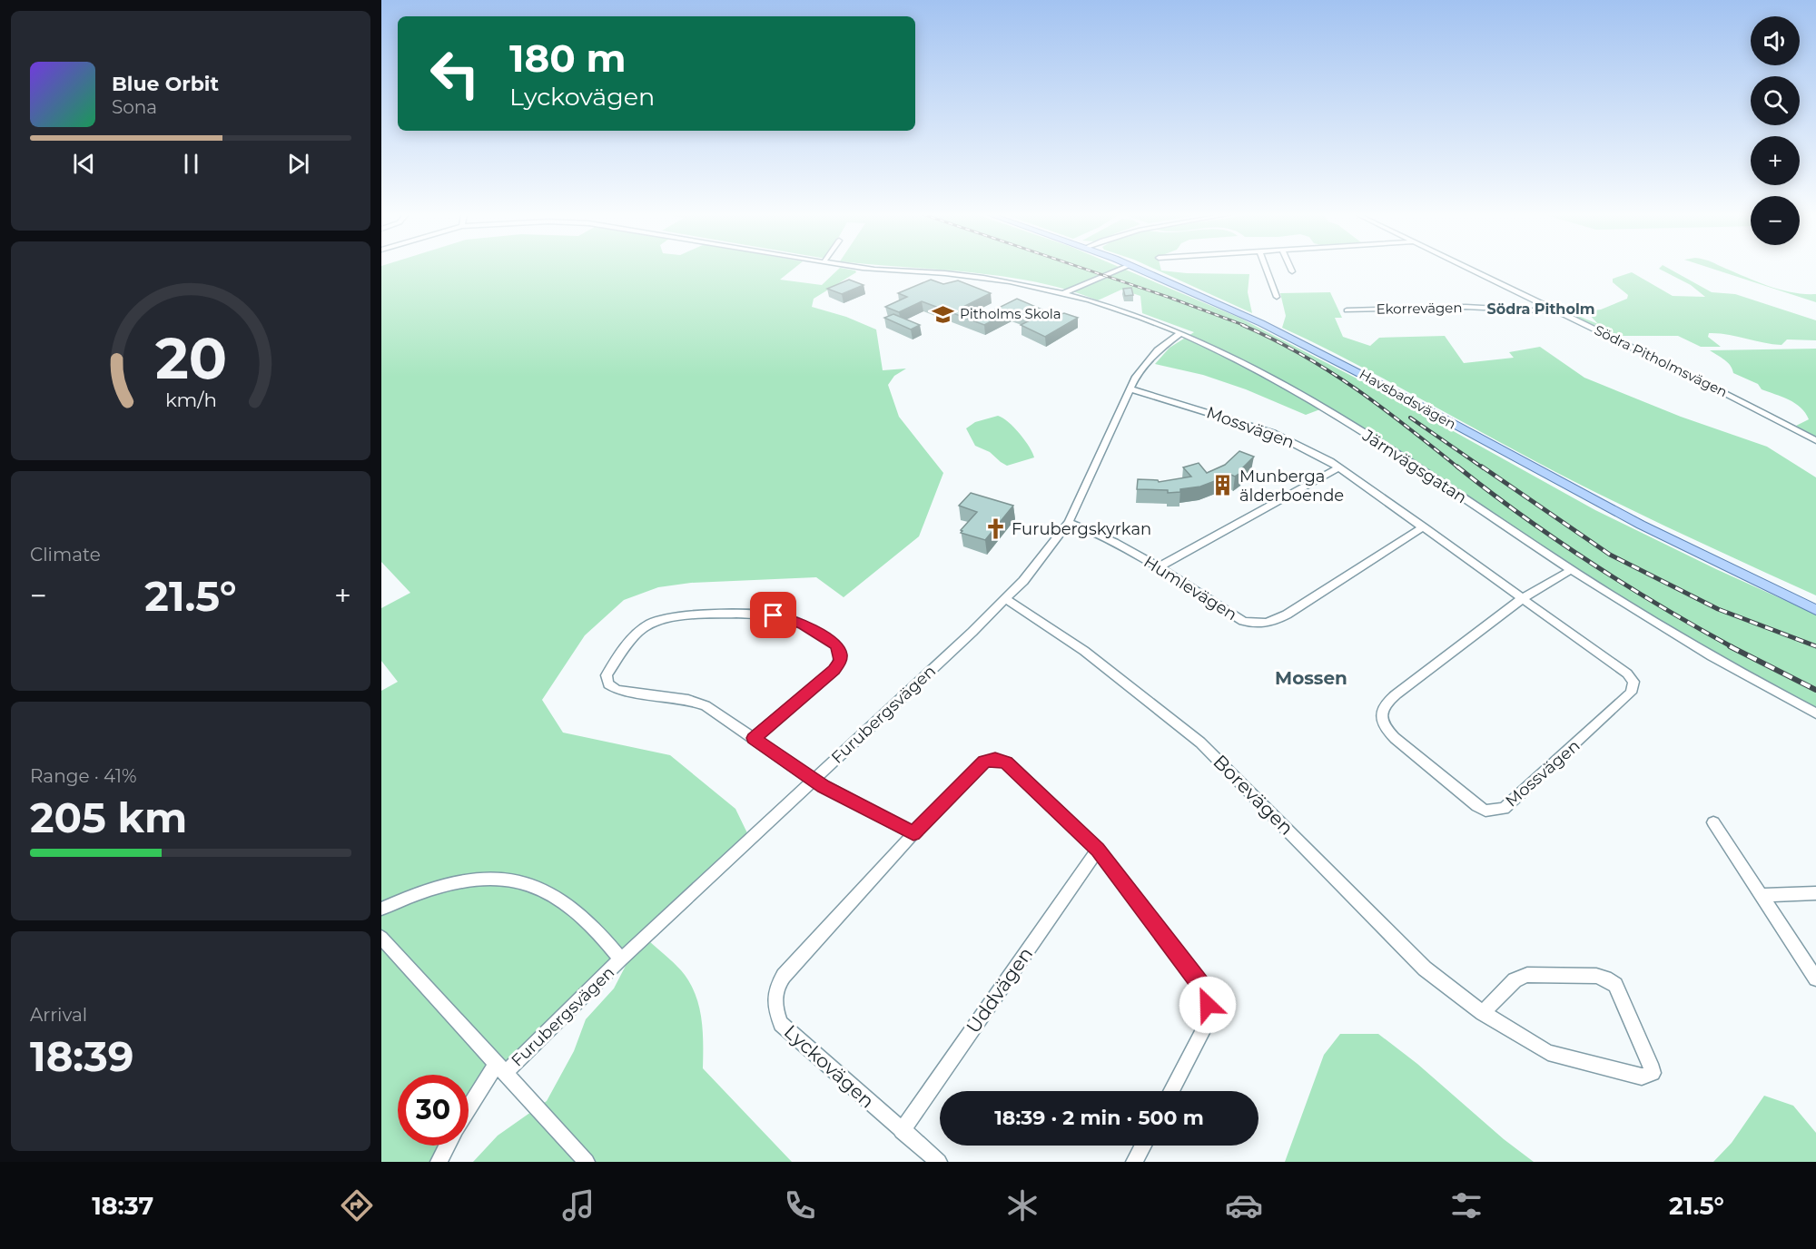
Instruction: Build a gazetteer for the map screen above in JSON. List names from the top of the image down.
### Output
{
  "streets": {
    "main road": ["Havsbadsvägen"],
    "street": [
      "Ekorrevägen",
      "Södra Pitholmsvägen",
      "Mossvägen",
      "Järnvägsgatan",
      "Humlevägen",
      "Furubergsvägen",
      "Borevägen",
      "Uddvägen",
      "Lyckovägen"
    ]
  },
  "crossings": [
    ["Ekorrevägen", "Södra Pitholmsvägen"],
    ["Mossvägen", "Järnvägsgatan"],
    ["Mossvägen", "Humlevägen"],
    ["Mossvägen", "Furubergsvägen"],
    ["Järnvägsgatan", "Furubergsvägen"],
    ["Humlevägen", "Furubergsvägen"],
    ["Furubergsvägen", "Borevägen"],
    ["Uddvägen", "Lyckovägen"]
  ],
  "districts": ["Södra Pitholm", "Mossen"],
  "places": {
    "school or university": ["Pitholms Skola"],
    "building": ["Munberga älderboende"],
    "church": ["Furubergskyrkan"]
  },
  "page": {
    "map_buttons": ["+", "−"],
    "turn": ["180 m", "Lyckovägen"],
    "song": ["Blue Orbit", "Sona"],
    "tile": [
      "Climate",
      ["Range · 41%", "205 km"],
      ["Arrival", "18:39"]
    ],
    "heat": ["−", "21.5°", "+"],
    "limit": "30",
    "trip": "18:39 · 2 min · 500 m",
    "tabs": ["18:37", "21.5°"],
    "gauge": ["20", "km/h"]
  }
}
